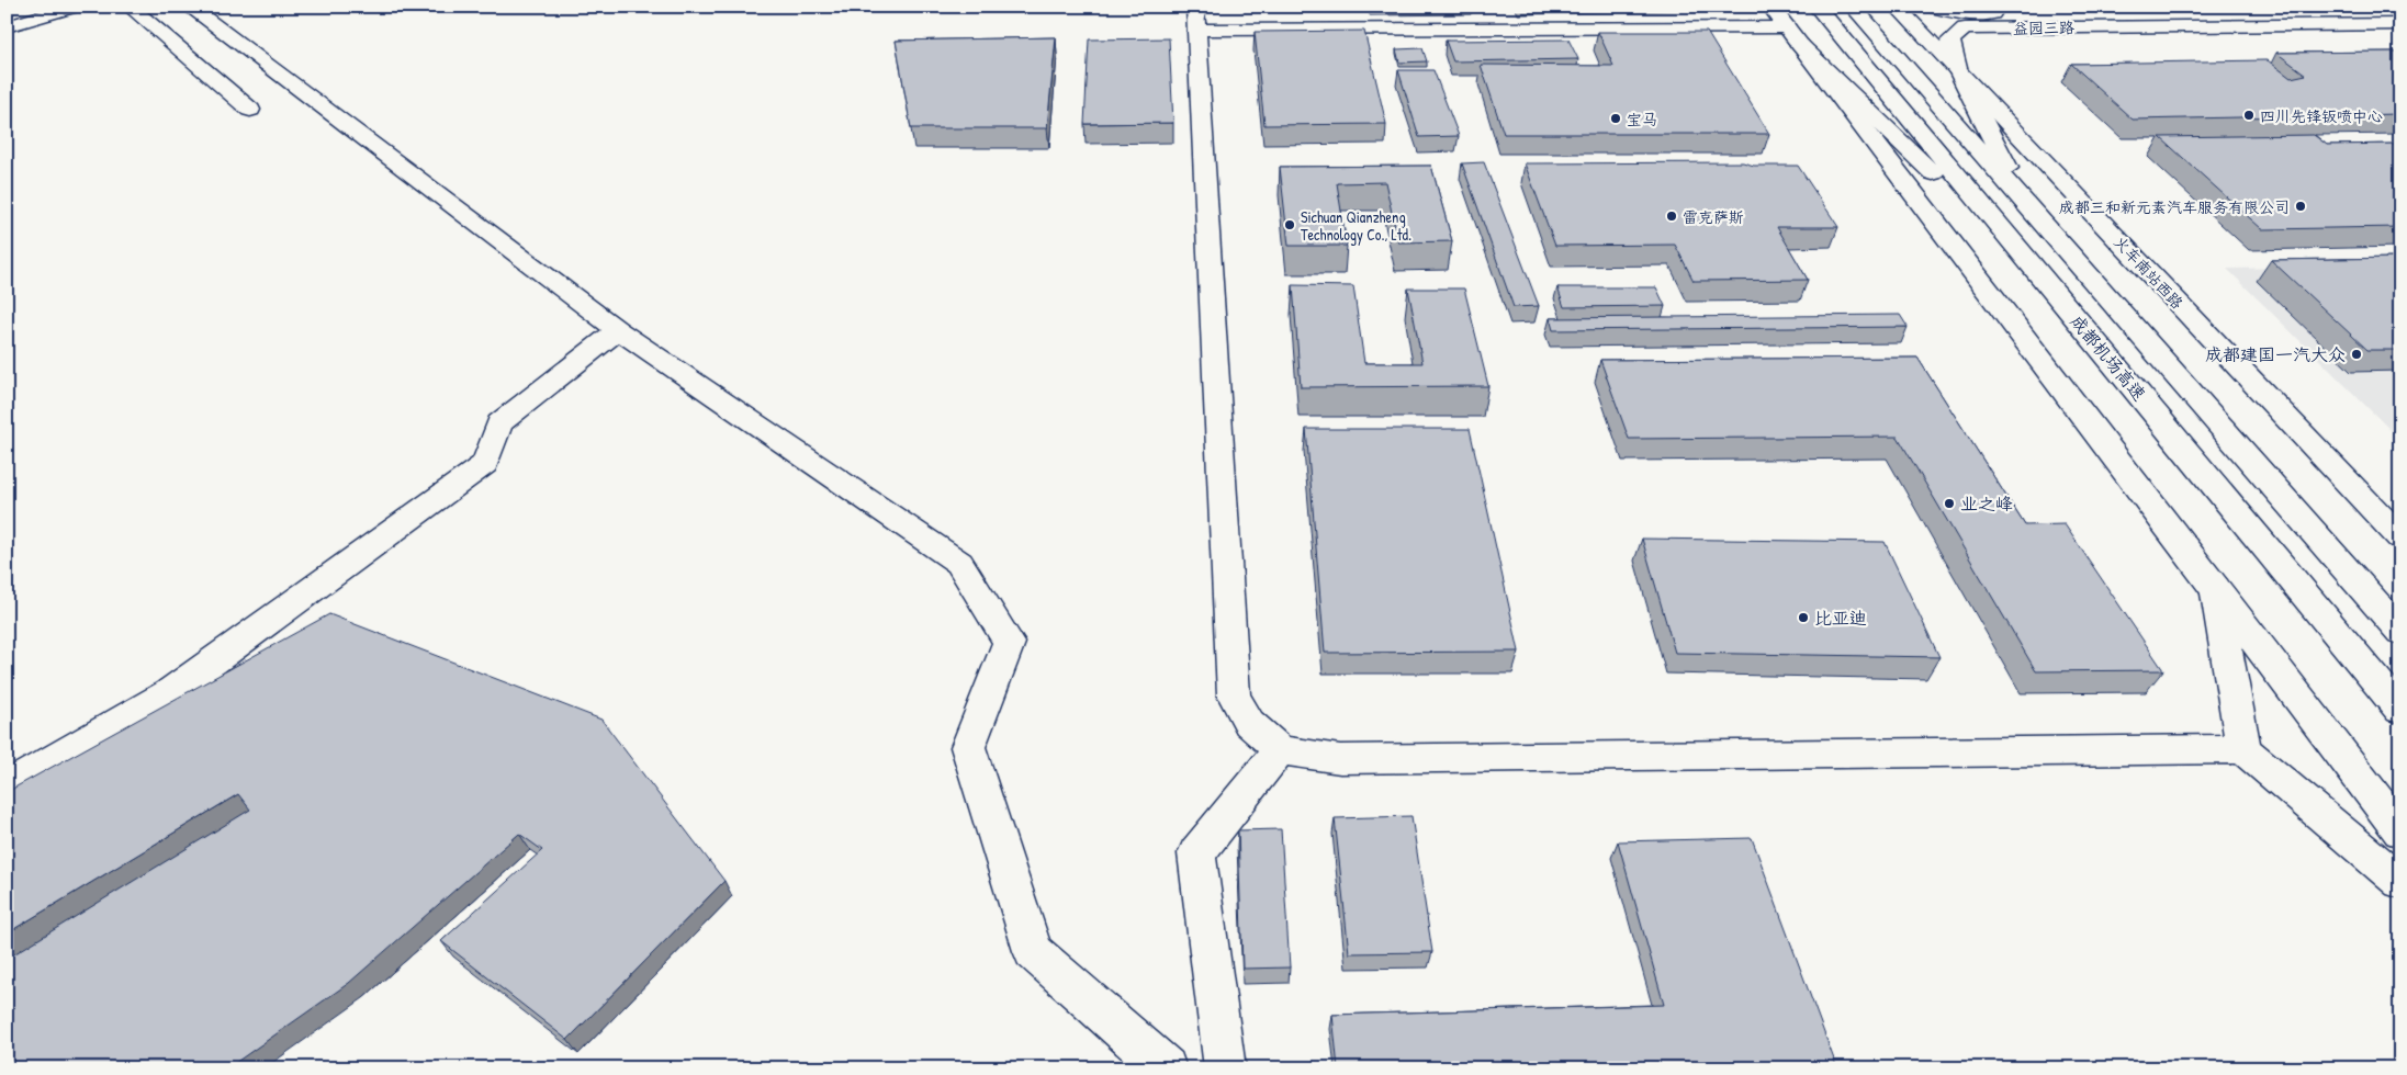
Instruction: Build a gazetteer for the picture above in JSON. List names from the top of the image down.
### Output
{
  "streets": {
    "main road": ["益园三路", "火车南站西路", "成都机场高速"]
  },
  "crossings": [
    ["益园三路", "火车南站西路"]
  ],
  "places": [
    "四川先锋钣喷中心",
    "宝马",
    "成都三和新元素汽车服务有限公司",
    "雷克萨斯",
    "Sichuan Qianzheng Technology Co., Ltd.",
    "成都建国一汽大众",
    "业之峰",
    "比亚迪"
  ]
}
